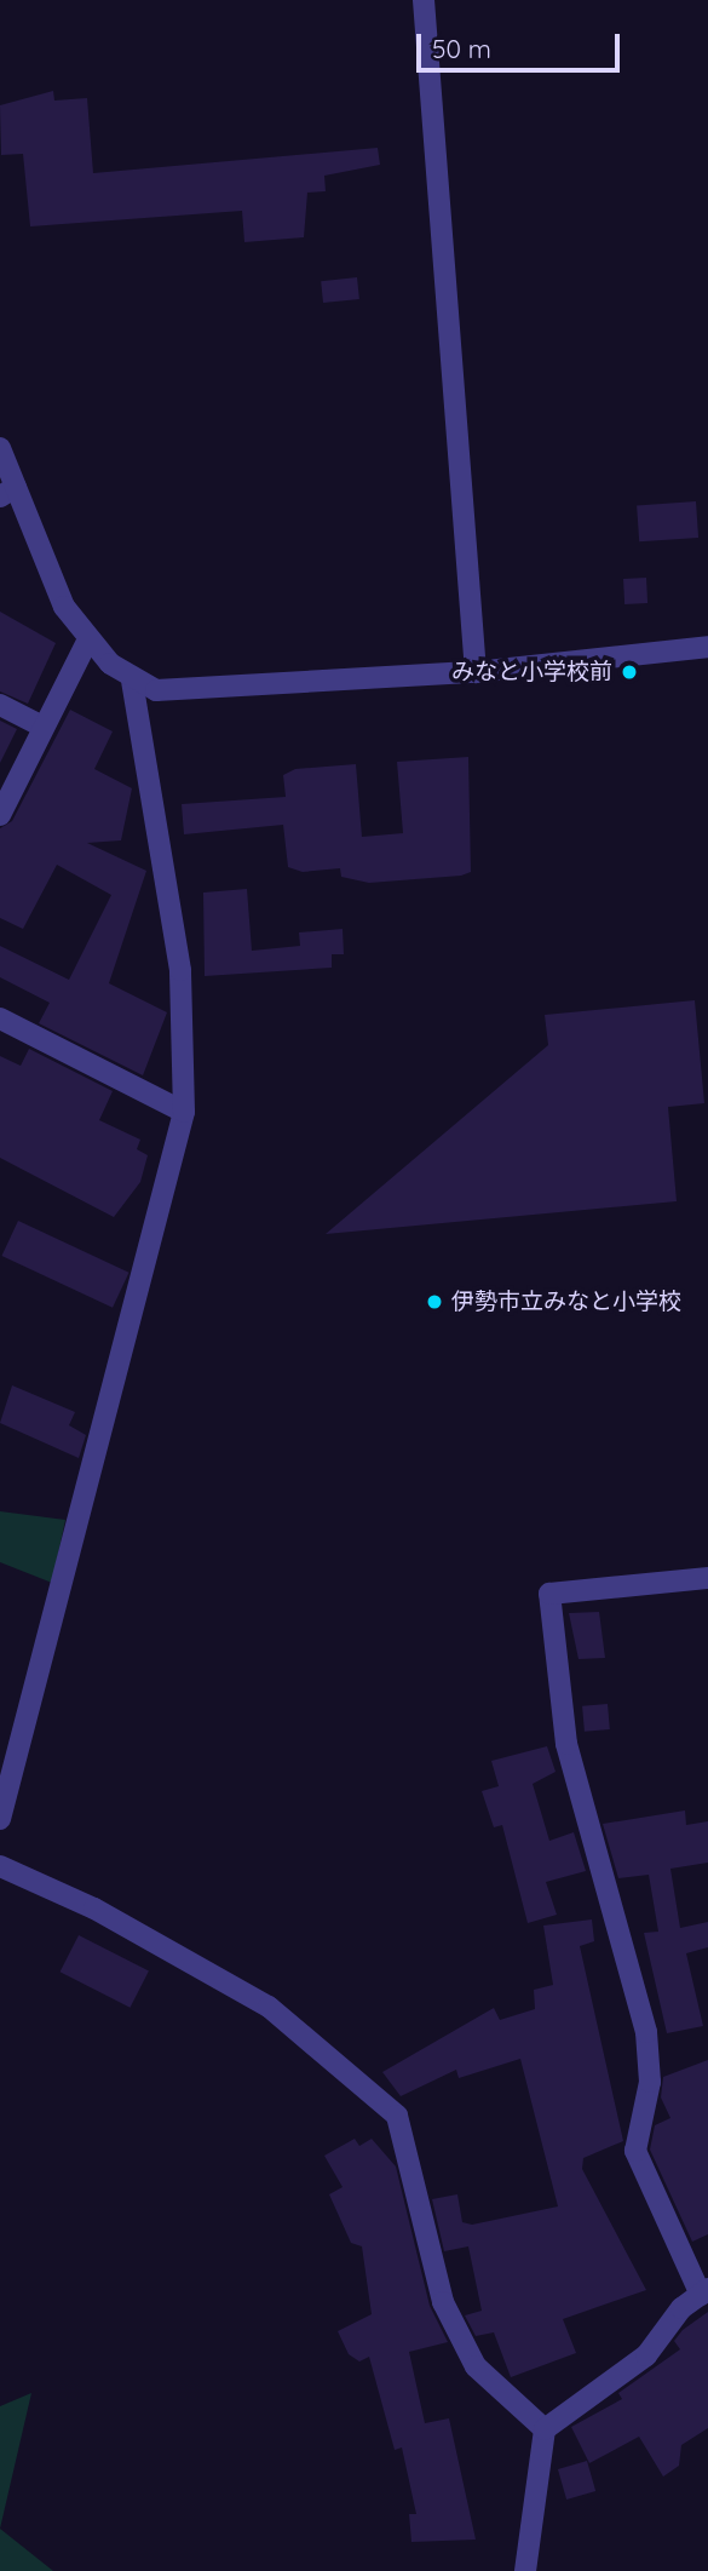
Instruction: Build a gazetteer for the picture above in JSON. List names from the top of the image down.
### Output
{
  "places": ["みなと小学校前", "伊勢市立みなと小学校"],
  "scale_bar": "50 m"
}
